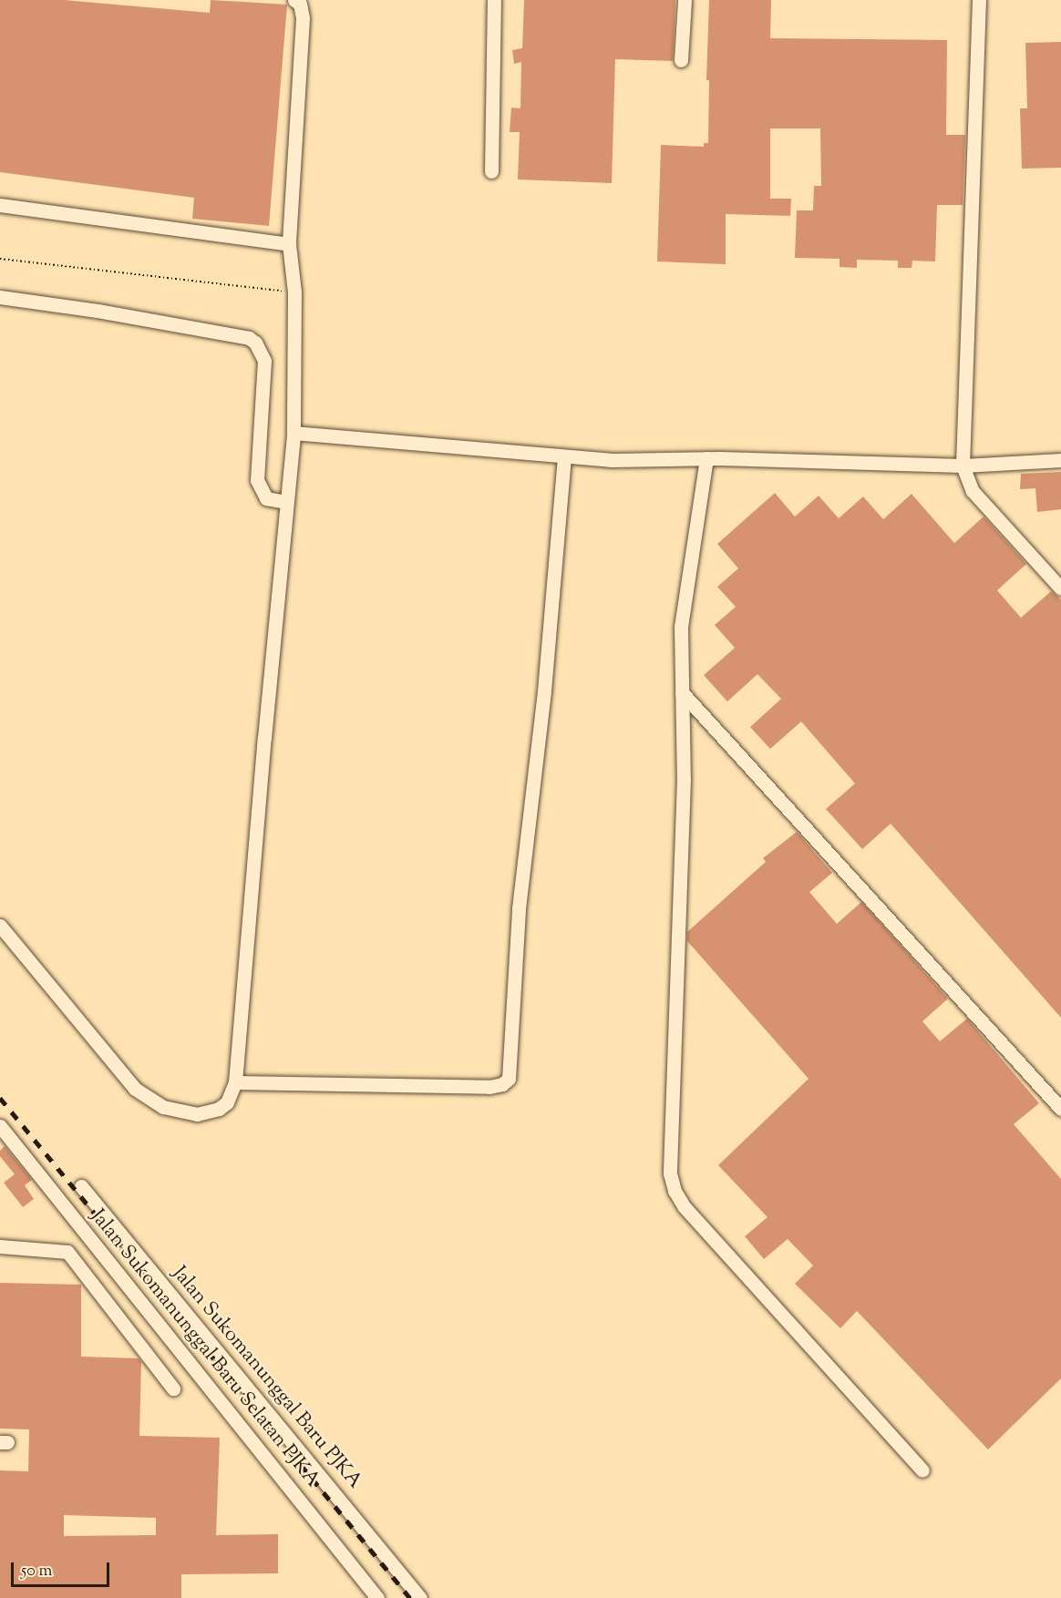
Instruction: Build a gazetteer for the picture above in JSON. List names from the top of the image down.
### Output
{
  "streets": {
    "street": ["Jalan Sukomanunggal Baru Selatan PJKA", "Jalan Sukomanunggal Baru PJKA"]
  },
  "scale_bar": "50 m"
}
